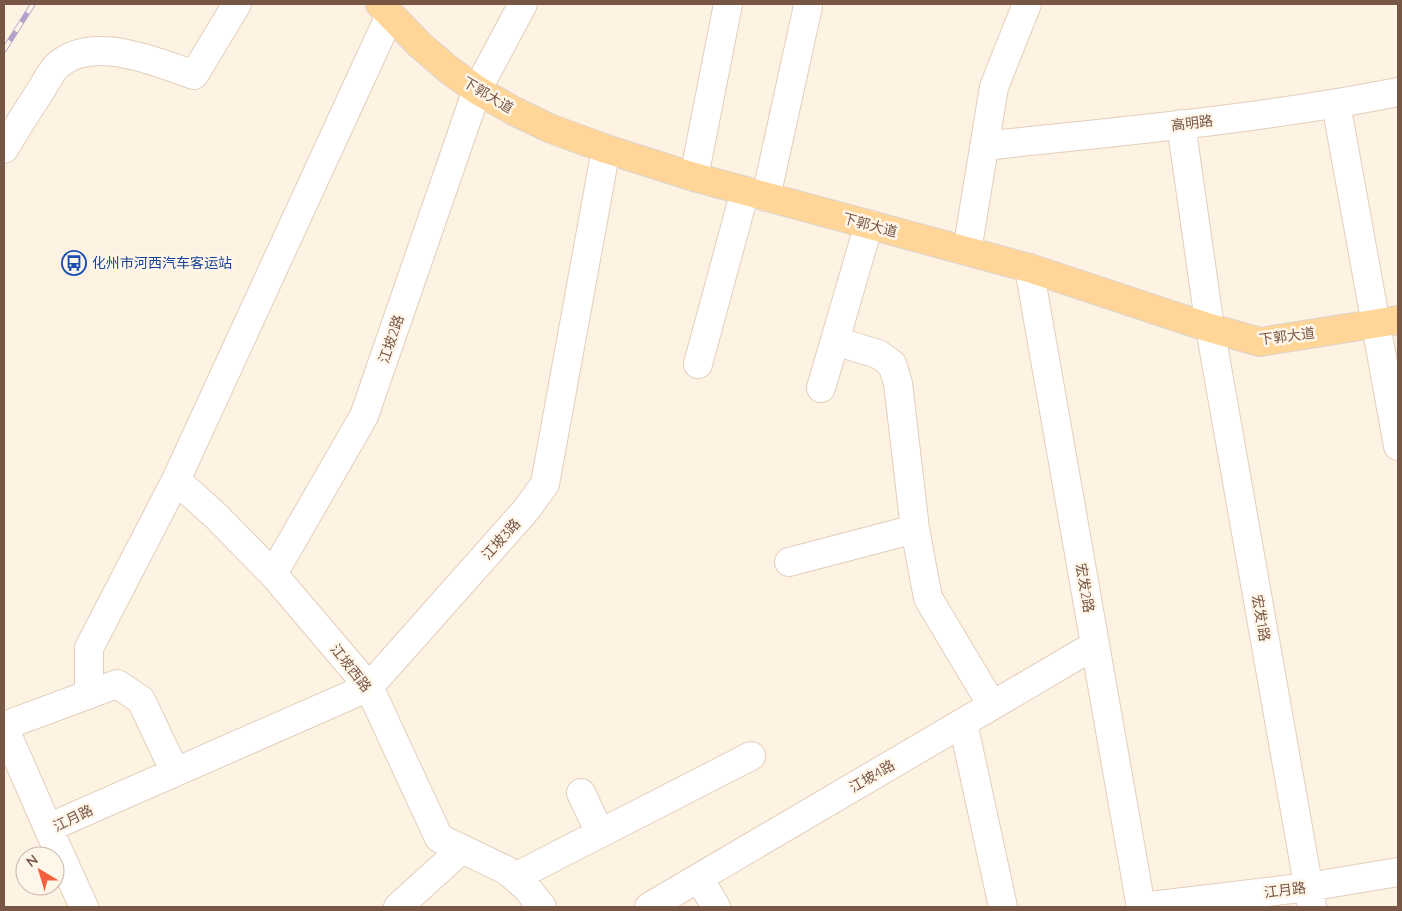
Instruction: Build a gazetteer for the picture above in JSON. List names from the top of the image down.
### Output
{
  "streets": {
    "main road": ["下郭大道"],
    "street": [
      "高明路",
      "江坡2路",
      "江坡3路",
      "宏发2路",
      "宏发1路",
      "江坡西路",
      "江坡4路",
      "江月路"
    ]
  },
  "crossings": [
    ["下郭大道", "江坡2路"],
    ["下郭大道", "江坡3路"],
    ["下郭大道", "宏发2路"],
    ["下郭大道", "宏发1路"],
    ["高明路", "宏发1路"],
    ["江坡2路", "江坡西路"],
    ["江坡3路", "江坡西路"],
    ["江坡3路", "江月路"],
    ["宏发2路", "江坡4路"],
    ["宏发2路", "江月路"],
    ["宏发1路", "江月路"]
  ],
  "places": {
    "bus stop": ["化州市河西汽车客运站"]
  },
  "north": "top left"
}
